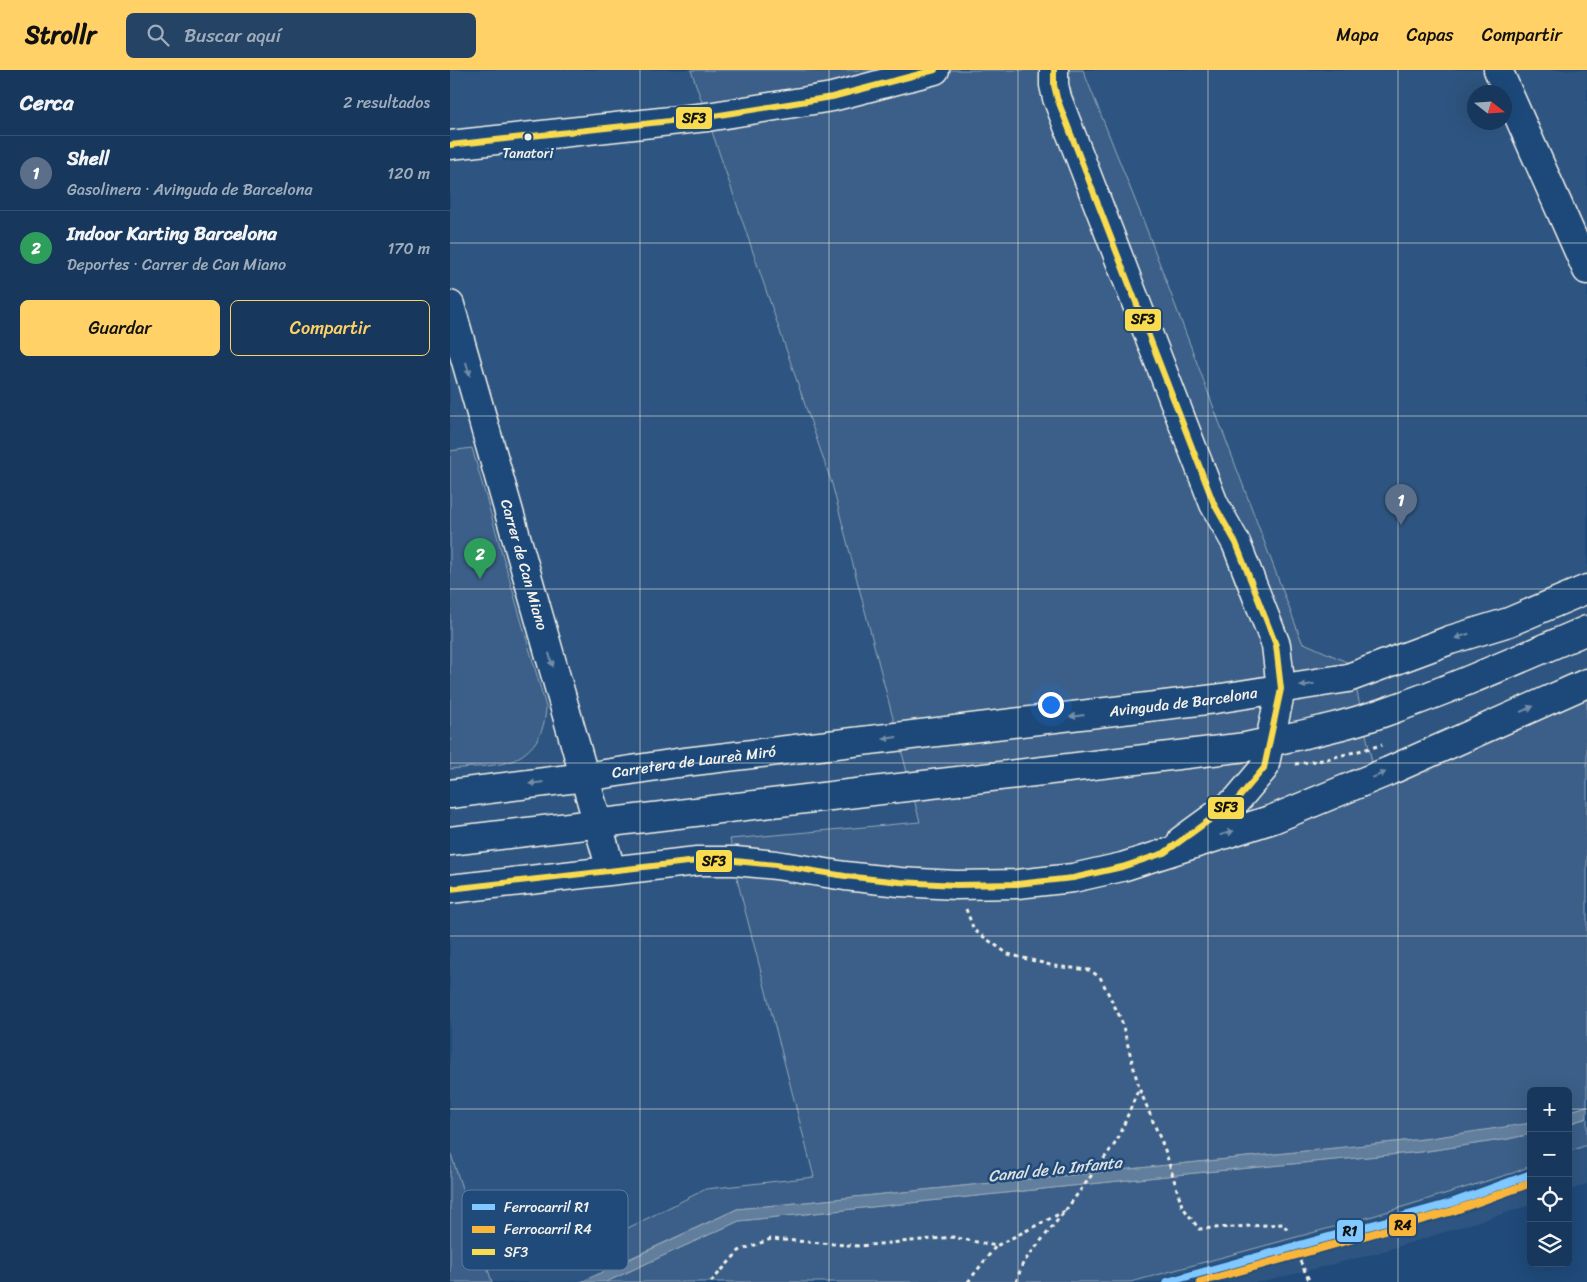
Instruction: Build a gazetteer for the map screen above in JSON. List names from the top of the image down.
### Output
{
  "streets": {
    "street": ["Carrer de Can Miano", "Avinguda de Barcelona", "Carretera de Laureà Miró"]
  },
  "crossings": [
    ["Carrer de Can Miano", "Carretera de Laureà Miró"],
    ["Avinguda de Barcelona", "Carretera de Laureà Miró"]
  ],
  "one_way": ["Carrer de Can Miano"],
  "water": ["Canal de la Infanta"],
  "places": ["Tanatori"],
  "lines": ["transit line SF3", "rail line R1", "rail line R4"],
  "legend": ["Ferrocarril R1", "Ferrocarril R4", "SF3"],
  "north": "right",
  "page": {
    "header": "Strollr",
    "search": "Buscar aquí",
    "nav": ["Mapa", "Capas", "Compartir"],
    "heading": ["Cerca", "2 resultados"],
    "list": [
      {
        "mark": "1",
        "name": "Shell",
        "note": "Gasolinera · Avinguda de Barcelona",
        "value": "120 m"
      },
      {
        "mark": "2",
        "name": "Indoor Karting Barcelona",
        "note": "Deportes · Carrer de Can Miano",
        "value": "170 m"
      }
    ],
    "buttons": ["Guardar", "Compartir"],
    "pins": ["1", "2"],
    "map_buttons": ["+", "−"]
  }
}
